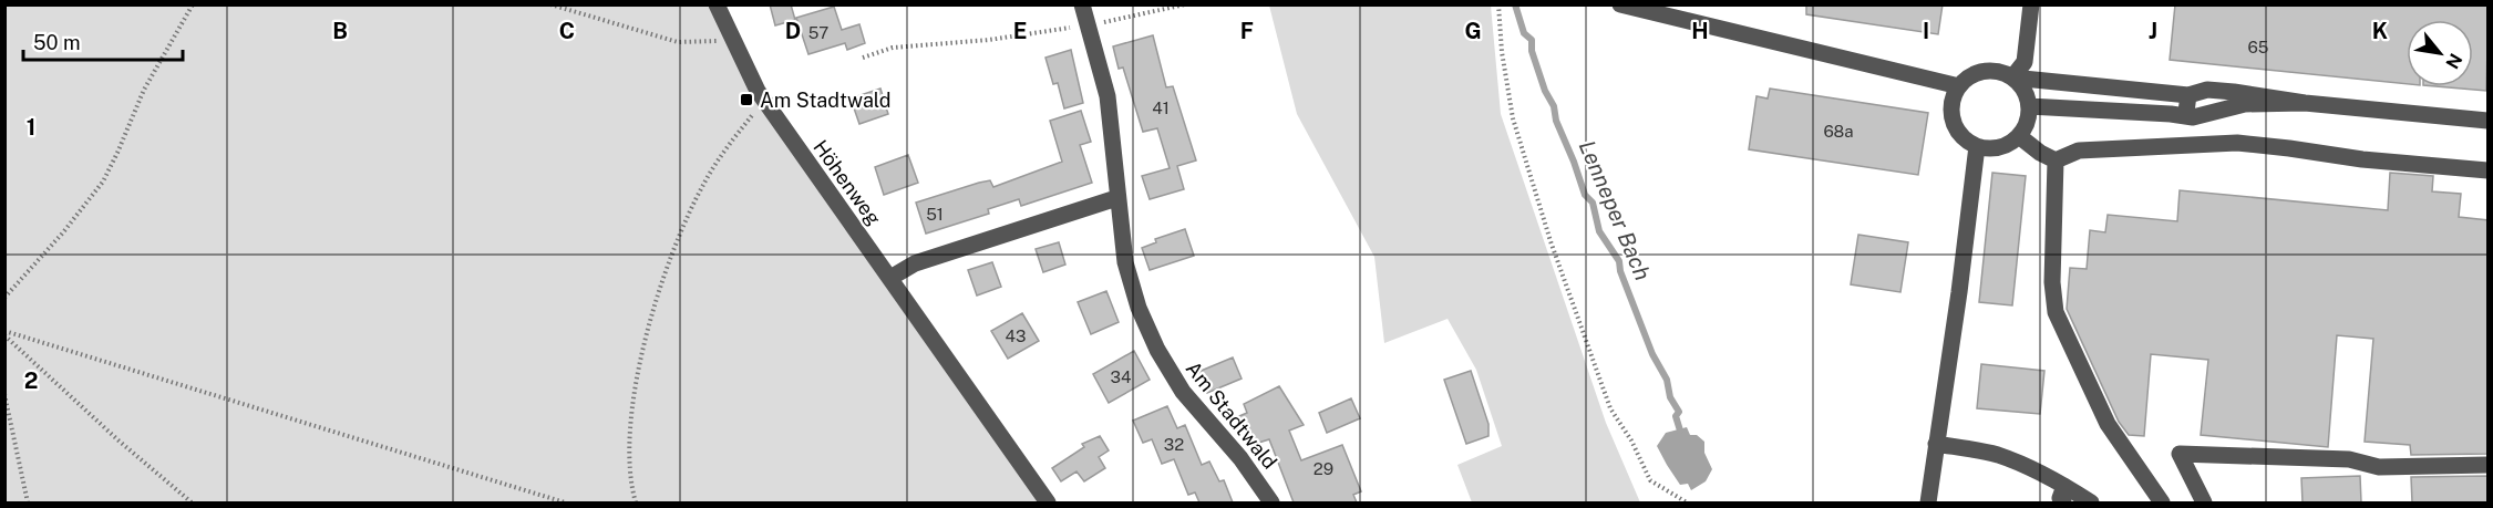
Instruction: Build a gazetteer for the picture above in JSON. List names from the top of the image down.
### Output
{
  "streets": {
    "street": ["Höhenweg", "Am Stadtwald"]
  },
  "water": ["Lenneper Bach"],
  "places": {
    "transit": ["Am Stadtwald"]
  },
  "house_numbers": [
    "57",
    "65",
    "41",
    "68a",
    "51",
    "43",
    "34",
    "32",
    "29"
  ],
  "scale_bar": "50 m",
  "north": "bottom right",
  "grid": {
    "columns": [
      "B",
      "C",
      "D",
      "E",
      "F",
      "G",
      "H",
      "I",
      "J",
      "K"
    ],
    "rows": ["1", "2"]
  }
}
